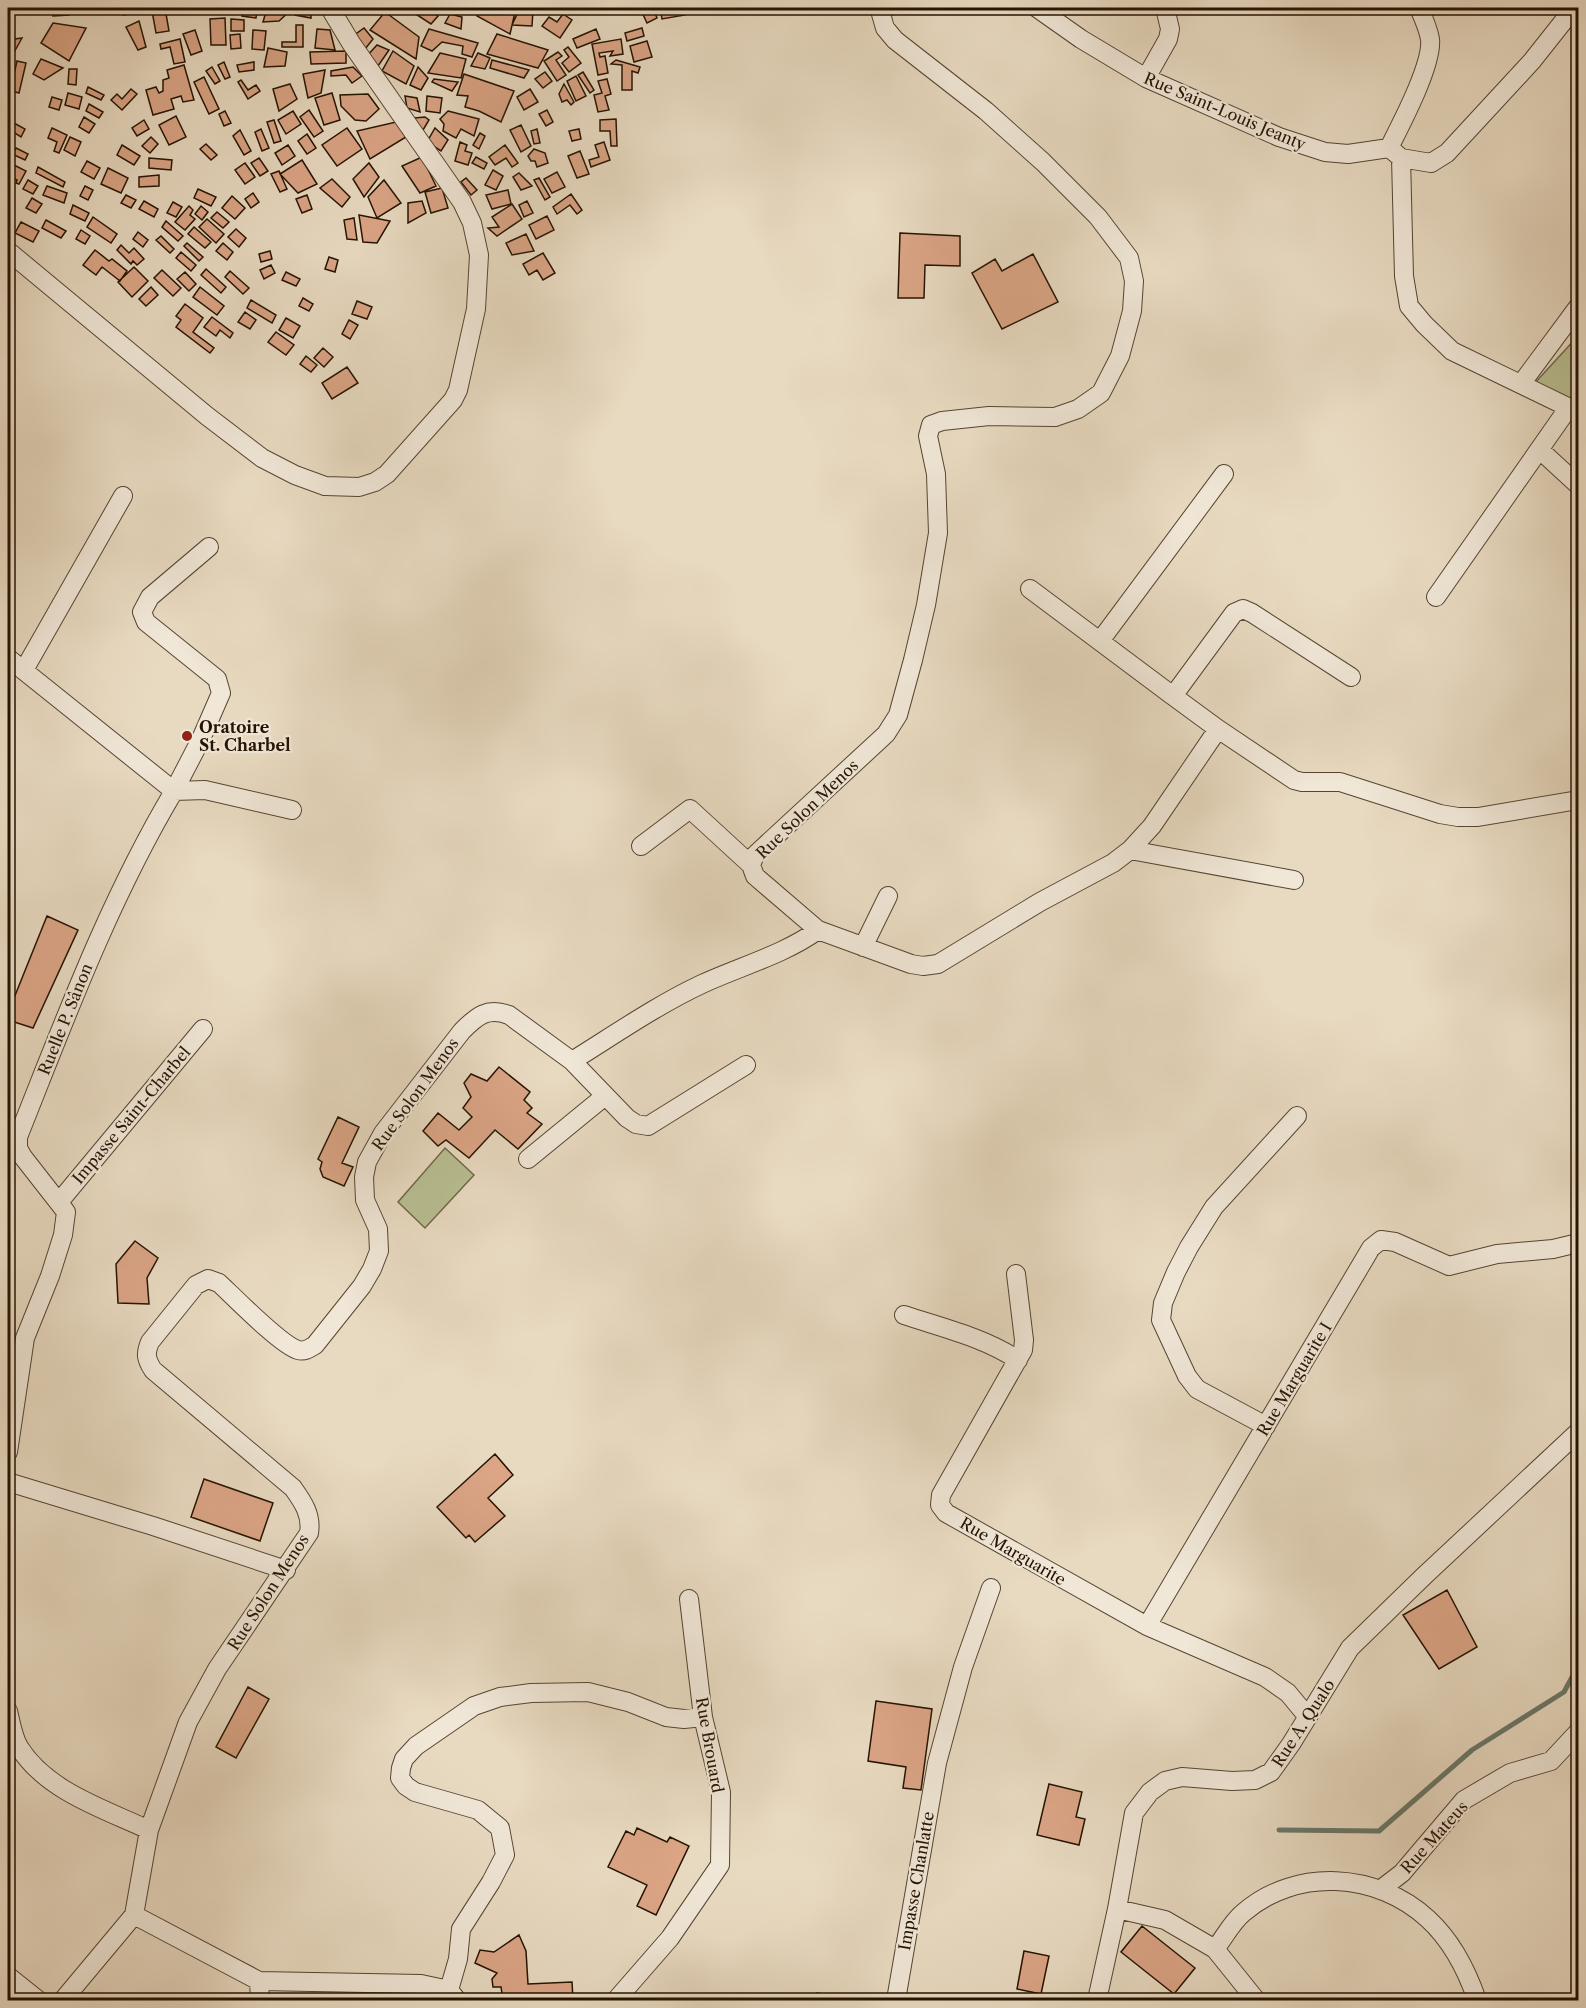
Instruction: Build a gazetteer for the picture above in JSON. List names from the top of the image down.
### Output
{
  "streets": {
    "street": [
      "Rue Saint-Louis Jeanty",
      "Rue Solon Menos",
      "Ruelle P. Sânon",
      "Impasse Saint-Charbel",
      "Rue Marguarite I",
      "Rue Marguarite",
      "Rue A. Qualo",
      "Rue Brouard",
      "Rue Mateus",
      "Impasse Chanlatte"
    ]
  },
  "crossings": [
    ["Ruelle P. Sânon", "Impasse Saint-Charbel"],
    ["Rue Marguarite I", "Rue Marguarite"],
    ["Rue Marguarite", "Rue A. Qualo"]
  ],
  "places": ["Oratoire St. Charbel"]
}
